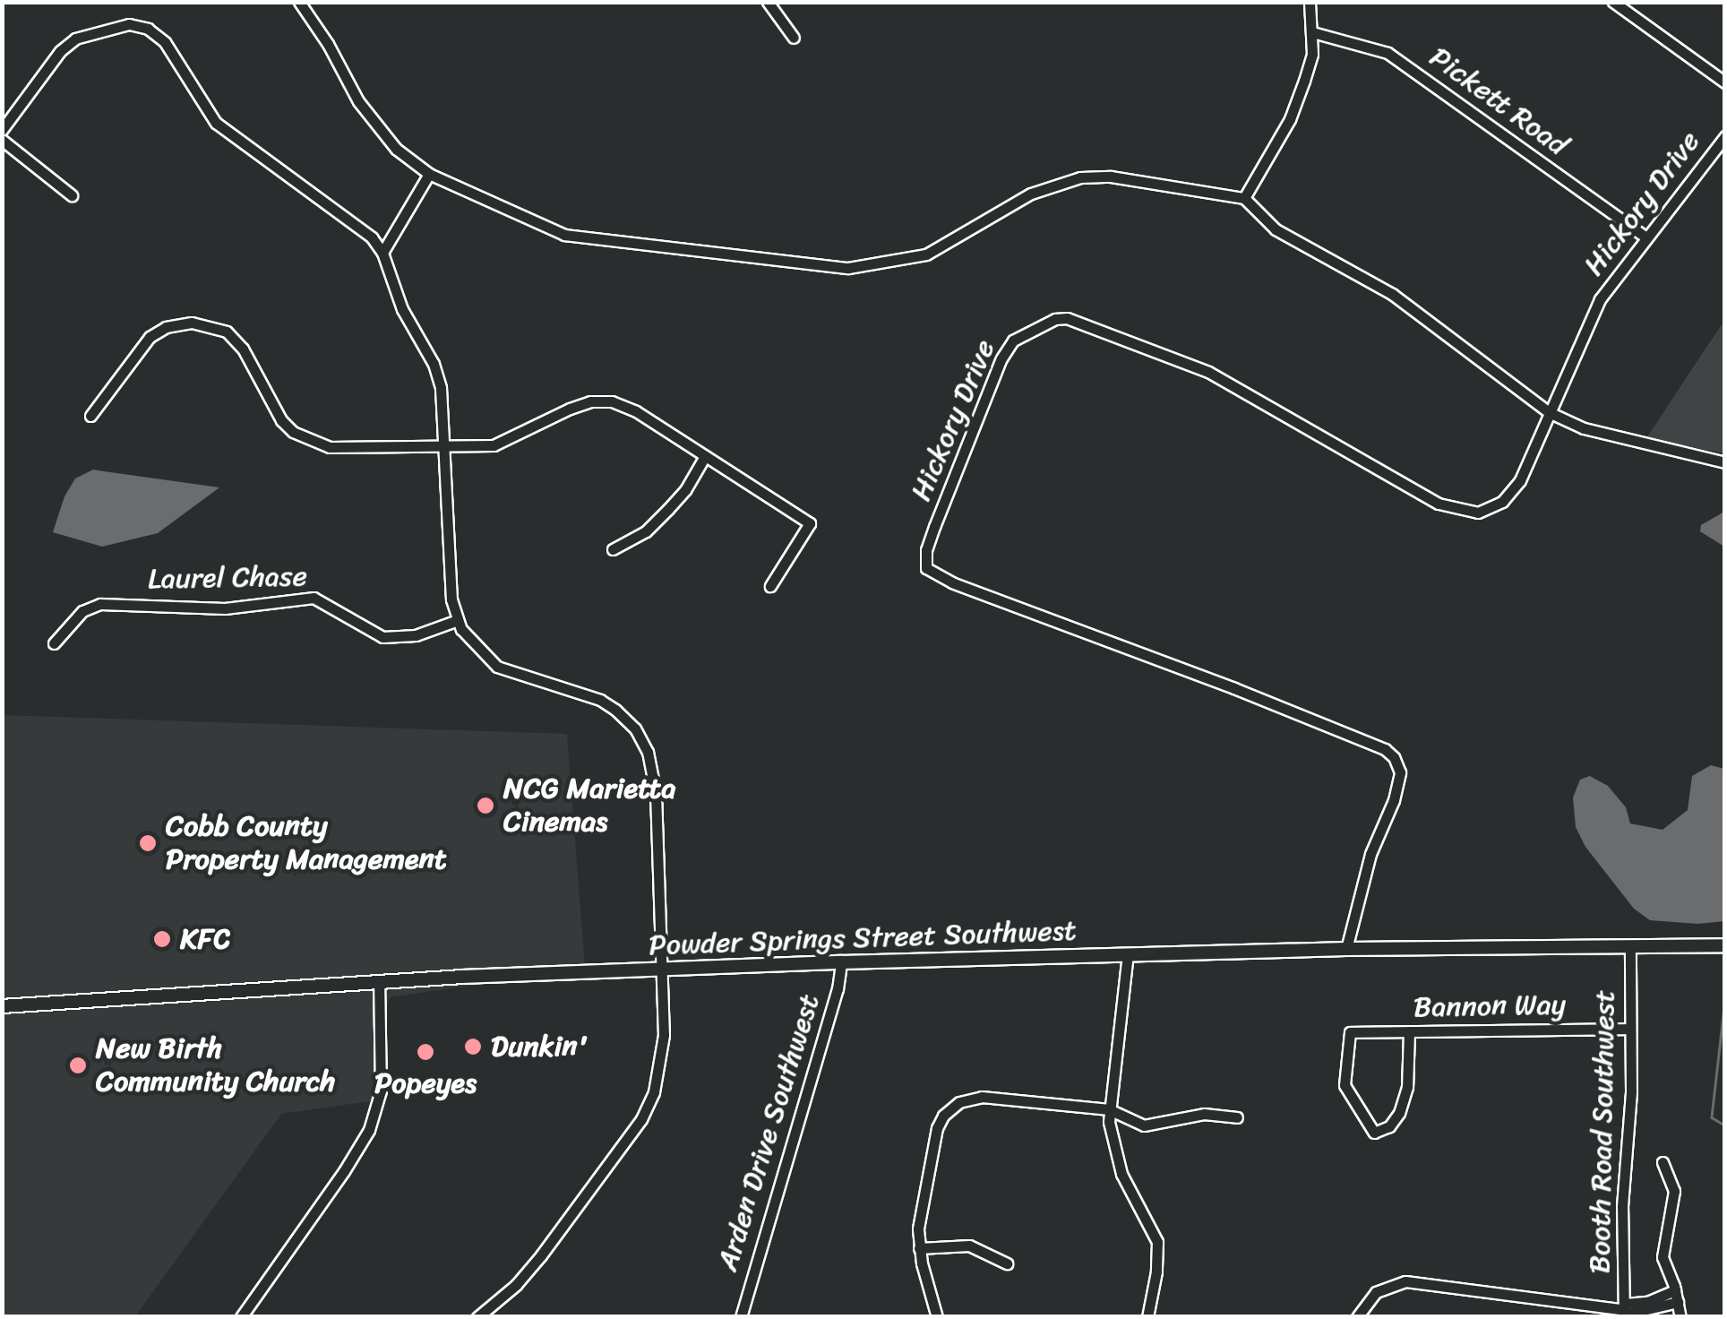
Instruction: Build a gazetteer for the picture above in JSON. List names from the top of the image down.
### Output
{
  "streets": {
    "main road": ["Powder Springs Street Southwest"],
    "street": [
      "Pickett Road",
      "Hickory Drive",
      "Laurel Chase",
      "Bannon Way",
      "Booth Road Southwest",
      "Arden Drive Southwest"
    ]
  },
  "crossings": [
    ["Pickett Road", "Hickory Drive"],
    ["Hickory Drive", "Powder Springs Street Southwest"],
    ["Powder Springs Street Southwest", "Booth Road Southwest"],
    ["Powder Springs Street Southwest", "Arden Drive Southwest"],
    ["Bannon Way", "Booth Road Southwest"]
  ],
  "places": [
    "NCG Marietta Cinemas",
    "Cobb County Property Management",
    "KFC",
    "Dunkin'",
    "Popeyes",
    "New Birth Community Church"
  ]
}
